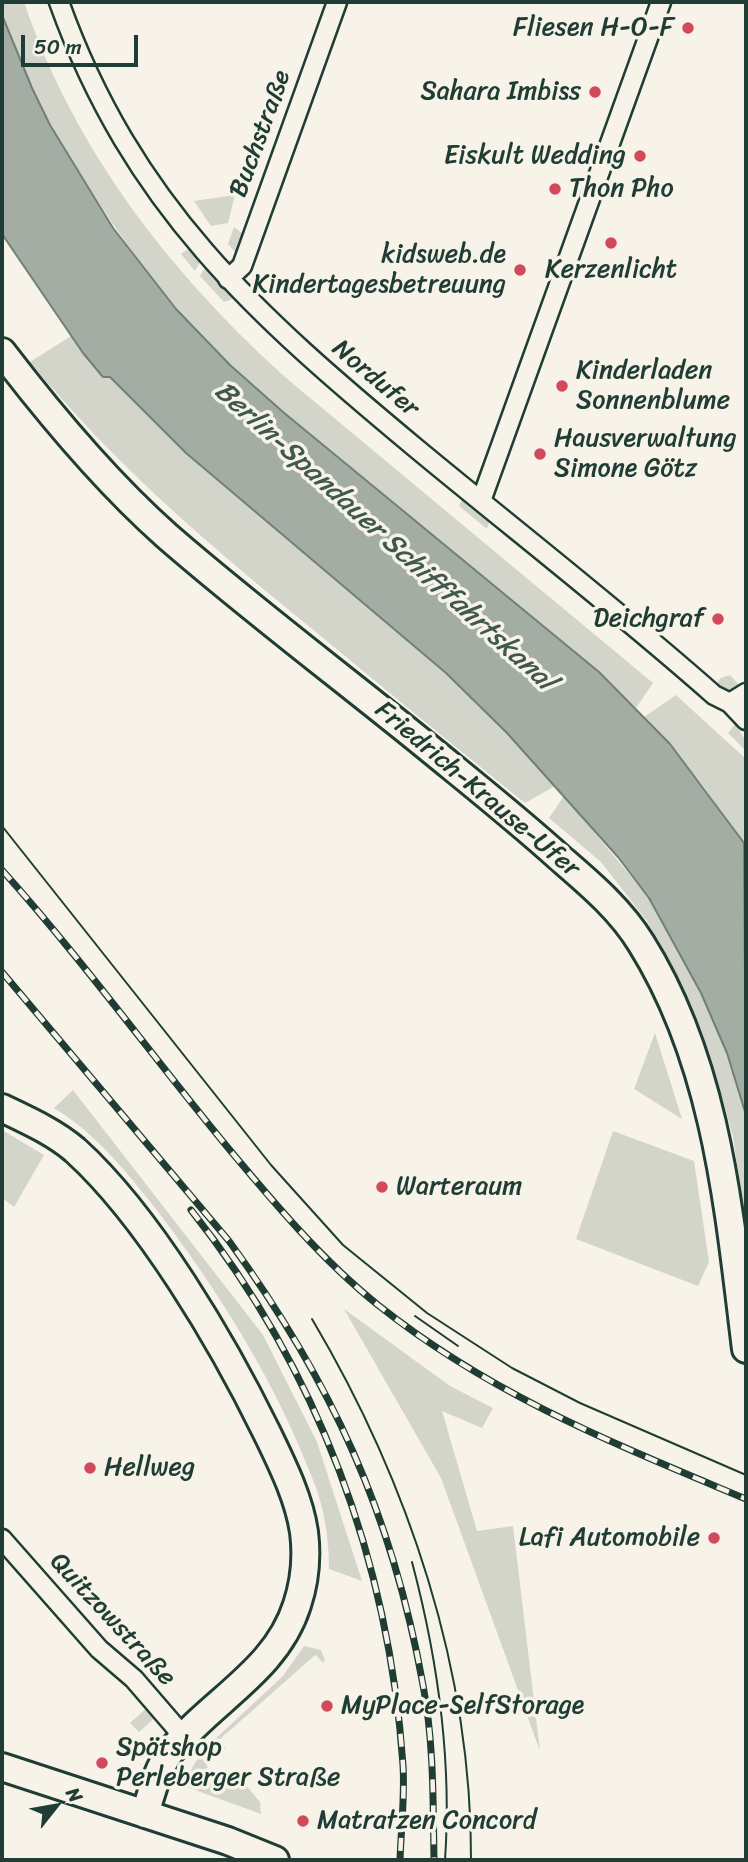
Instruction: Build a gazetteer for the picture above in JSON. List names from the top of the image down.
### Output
{
  "streets": {
    "street": [
      "Buchstraße",
      "Nordufer",
      "Friedrich-Krause-Ufer",
      "Quitzowstraße"
    ]
  },
  "crossings": [
    ["Buchstraße", "Nordufer"]
  ],
  "water": ["Berlin-Spandauer Schifffahrtskanal"],
  "places": [
    "Fliesen H-O-F",
    "Sahara Imbiss",
    "Eiskult Wedding",
    "Thon Pho",
    "Kerzenlicht",
    "kidsweb.de Kindertagesbetreuung",
    "Kinderladen Sonnenblume",
    "Hausverwaltung Simone Götz",
    "Deichgraf",
    "Warteraum",
    "Hellweg",
    "Lafi Automobile",
    "MyPlace-SelfStorage",
    "Spätshop Perleberger Straße",
    "Matratzen Concord"
  ],
  "scale_bar": "50 m",
  "north": "top right"
}
